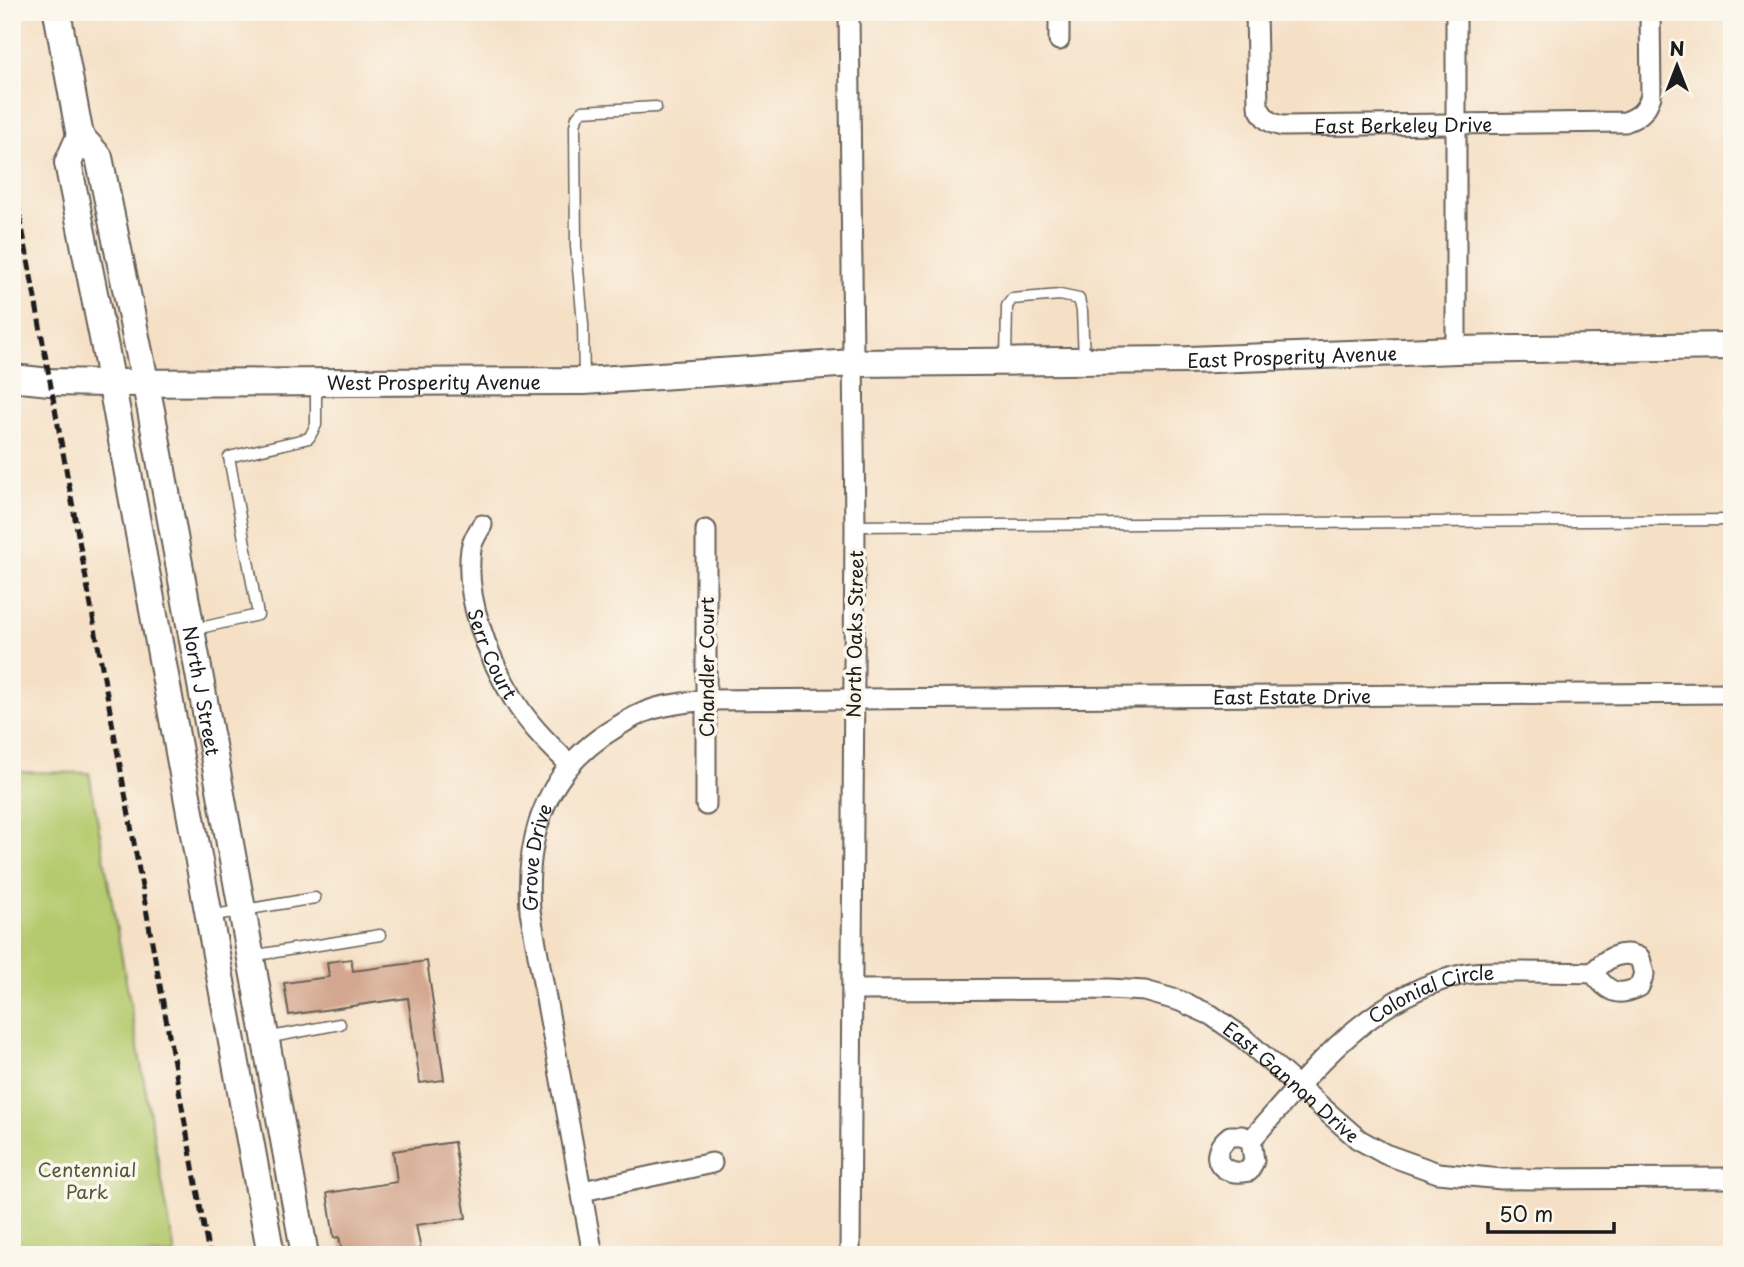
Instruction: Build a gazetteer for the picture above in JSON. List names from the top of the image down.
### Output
{
  "streets": {
    "main road": ["East Prosperity Avenue", "West Prosperity Avenue", "North J Street"],
    "street": [
      "East Berkeley Drive",
      "North Oaks Street",
      "Serr Court",
      "Chandler Court",
      "East Estate Drive",
      "Grove Drive",
      "Colonial Circle",
      "East Gannon Drive"
    ]
  },
  "crossings": [
    ["East Prosperity Avenue", "West Prosperity Avenue"],
    ["East Prosperity Avenue", "North Oaks Street"],
    ["West Prosperity Avenue", "North Oaks Street"],
    ["West Prosperity Avenue", "North J Street"],
    ["North Oaks Street", "East Estate Drive"],
    ["North Oaks Street", "Grove Drive"],
    ["North Oaks Street", "East Gannon Drive"],
    ["Serr Court", "Grove Drive"],
    ["Chandler Court", "Grove Drive"],
    ["East Estate Drive", "Grove Drive"],
    ["Colonial Circle", "East Gannon Drive"]
  ],
  "parks": ["Centennial Park"],
  "scale_bar": "50 m",
  "north": "top"
}
